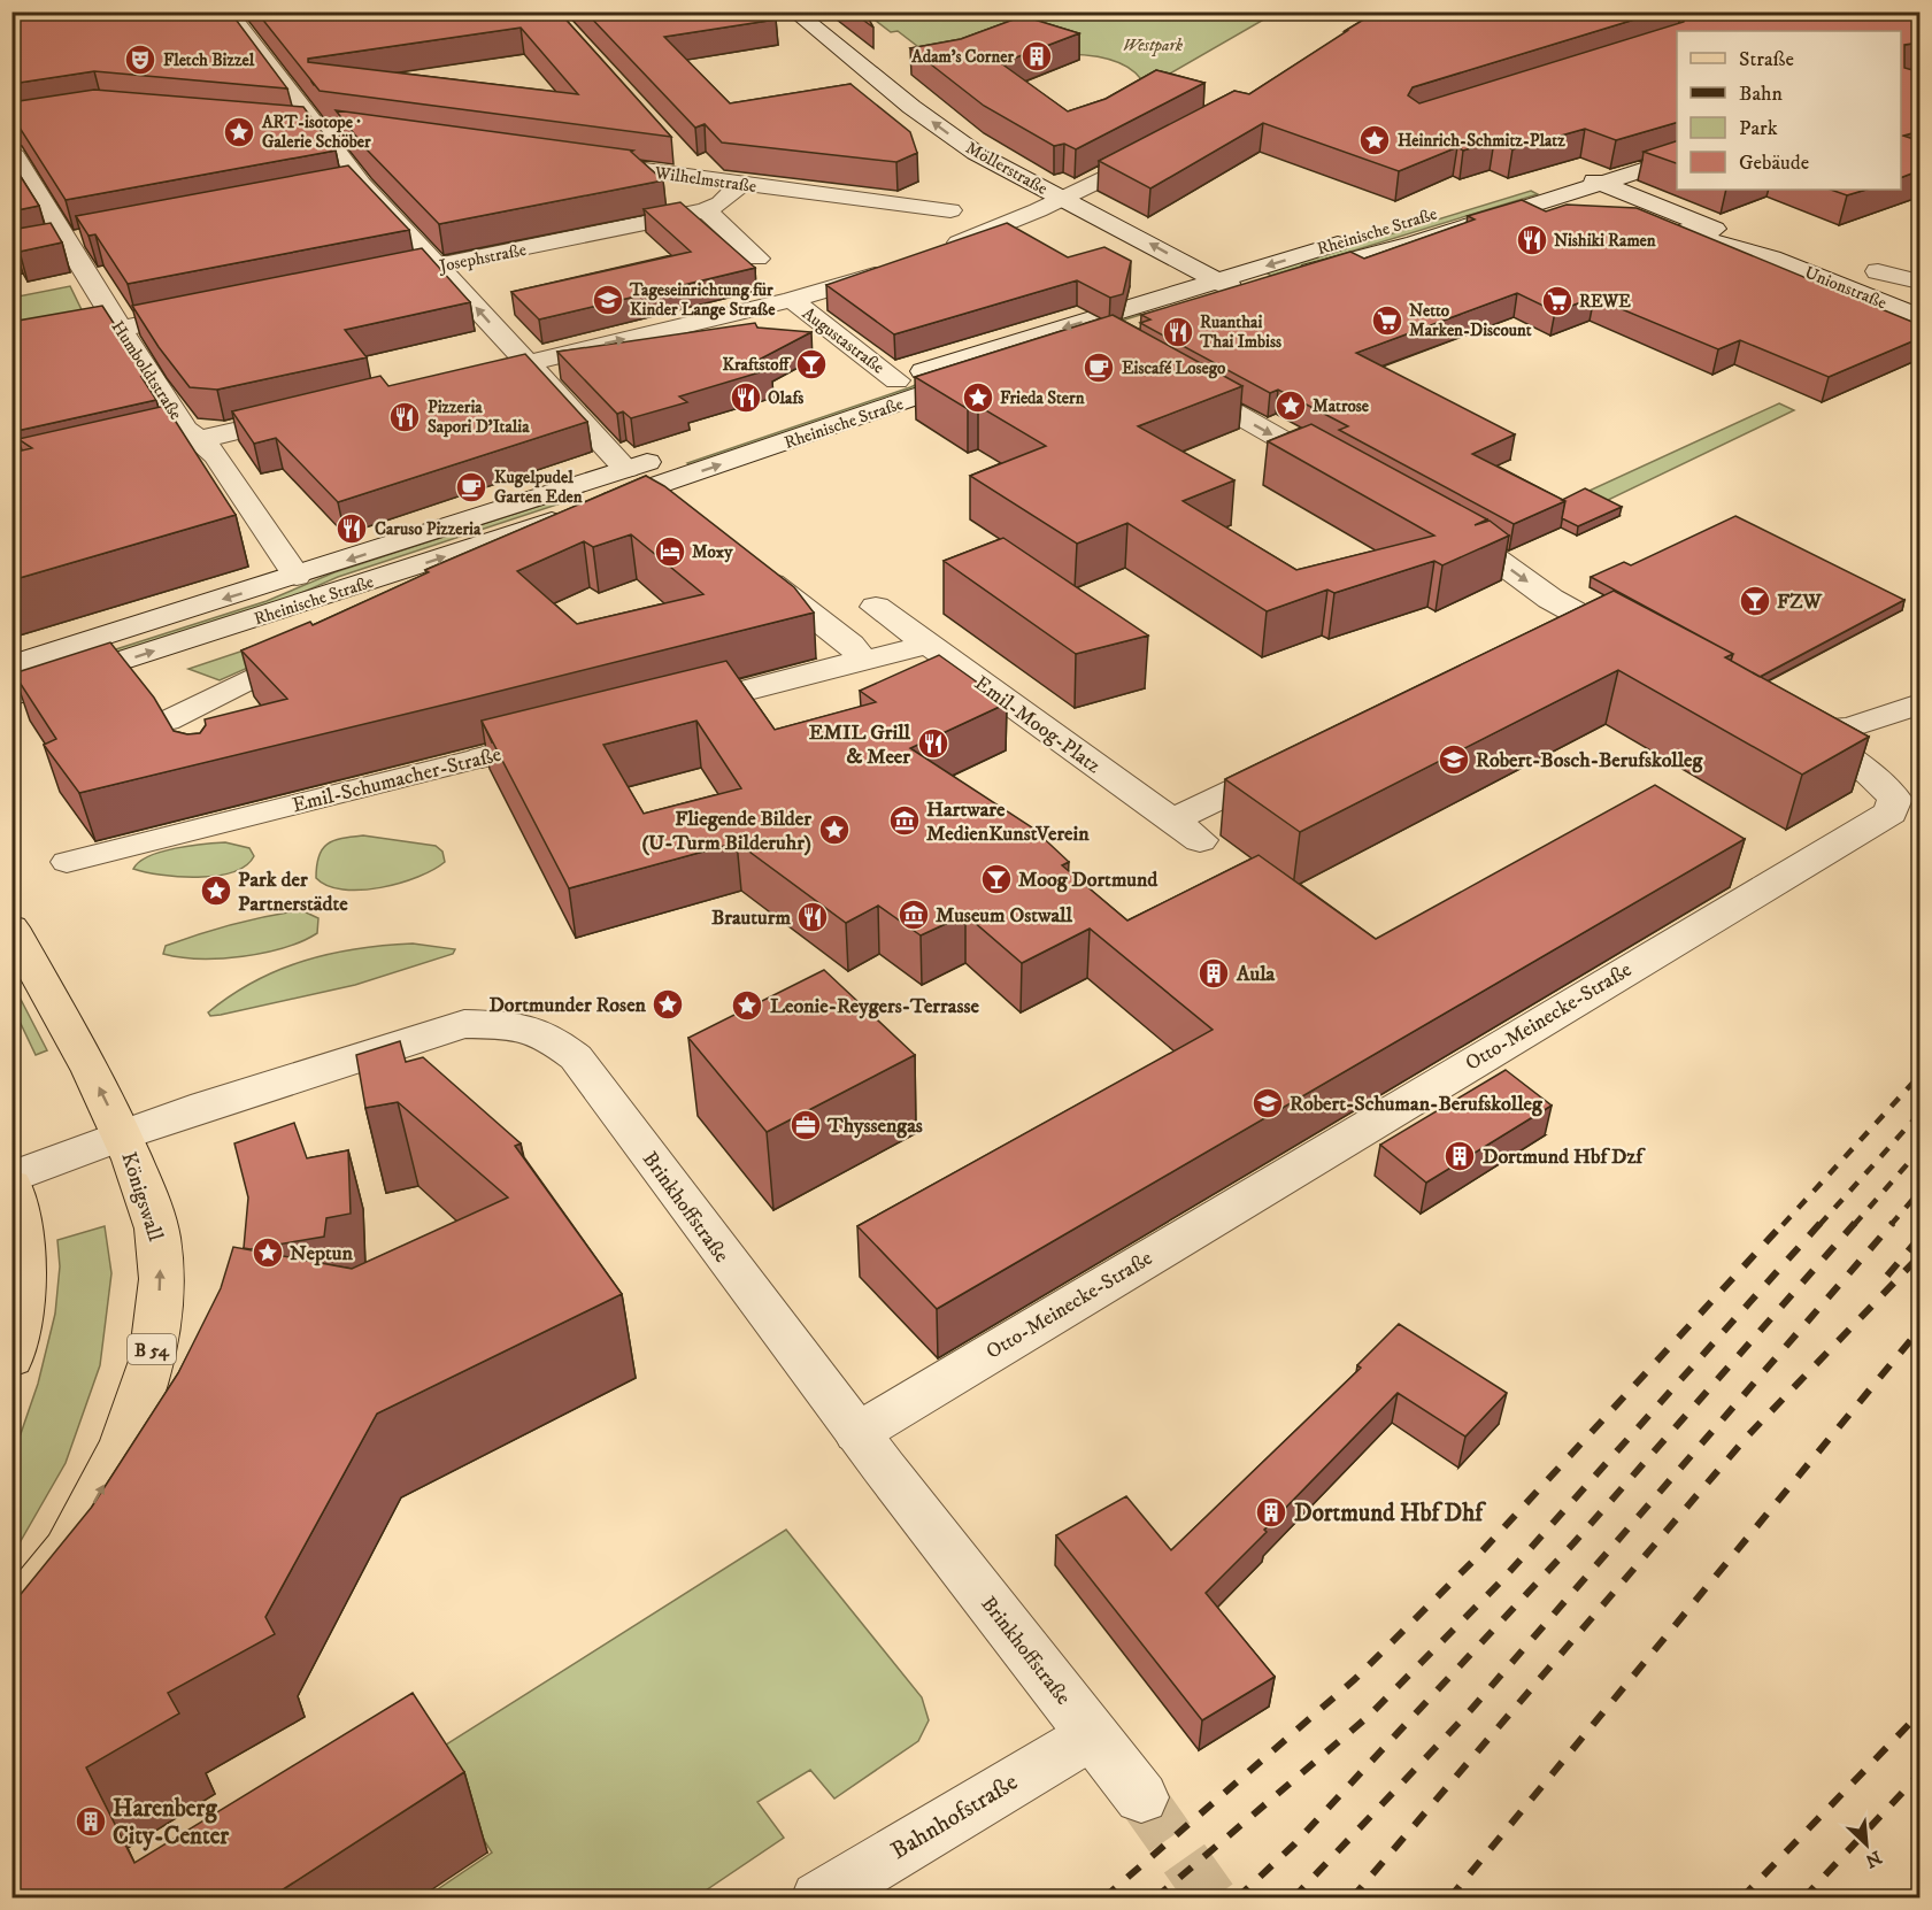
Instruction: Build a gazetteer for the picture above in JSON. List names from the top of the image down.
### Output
{
  "streets": {
    "main road": ["Königswall", "B 54"],
    "street": [
      "Möllerstraße",
      "Wilhelmstraße",
      "Rheinische Straße",
      "Josephstraße",
      "Unionstraße",
      "Augustastraße",
      "Humboldtstraße",
      "Emil-Moog-Platz",
      "Emil-Schumacher-Straße",
      "Otto-Meinecke-Straße",
      "Brinkhoffstraße",
      "Bahnhofstraße"
    ]
  },
  "crossings": [
    ["Möllerstraße", "Rheinische Straße"],
    ["Wilhelmstraße", "Josephstraße"],
    ["Rheinische Straße", "Unionstraße"],
    ["Rheinische Straße", "Augustastraße"],
    ["Rheinische Straße", "Humboldtstraße"],
    ["Otto-Meinecke-Straße", "Brinkhoffstraße"],
    ["Königswall", "Brinkhoffstraße"],
    ["Brinkhoffstraße", "Bahnhofstraße"]
  ],
  "one_way": ["Königswall"],
  "parks": ["Westpark"],
  "places": {
    "building": [
      "Adam's Corner",
      "Aula",
      "Dortmund Hbf Dzf",
      "Dortmund Hbf Dhf",
      "Harenberg City-Center"
    ],
    "theatre": ["Fletch Bizzel"],
    "place": [
      "ART-isotope · Galerie Schöber",
      "Heinrich-Schmitz-Platz",
      "Frieda Stern",
      "Matrose",
      "Fliegende Bilder (U-Turm Bilderuhr)",
      "Park der Partnerstädte",
      "Dortmunder Rosen",
      "Leonie-Reygers-Terrasse",
      "Neptun"
    ],
    "restaurant": [
      "Nishiki Ramen",
      "Ruanthai Thai Imbiss",
      "Olafs",
      "Pizzeria Sapori D'Italia",
      "Caruso Pizzeria",
      "EMIL Grill & Meer",
      "Brauturm"
    ],
    "school or university": ["Tageseinrichtung für Kinder Lange Straße", "Robert-Bosch-Berufskolleg", "Robert-Schuman-Berufskolleg"],
    "supermarket": ["REWE", "Netto Marken-Discount"],
    "bar": ["Kraftstoff", "FZW", "Moog Dortmund"],
    "cafe": ["Eiscafé Losego", "Kugelpudel Garten Eden"],
    "hotel": ["Moxy"],
    "museum": ["Hartware MedienKunstVerein", "Museum Ostwall"],
    "office": ["Thyssengas"]
  },
  "legend": [
    "Straße",
    "Bahn",
    "Park",
    "Gebäude"
  ],
  "north": "bottom right"
}
